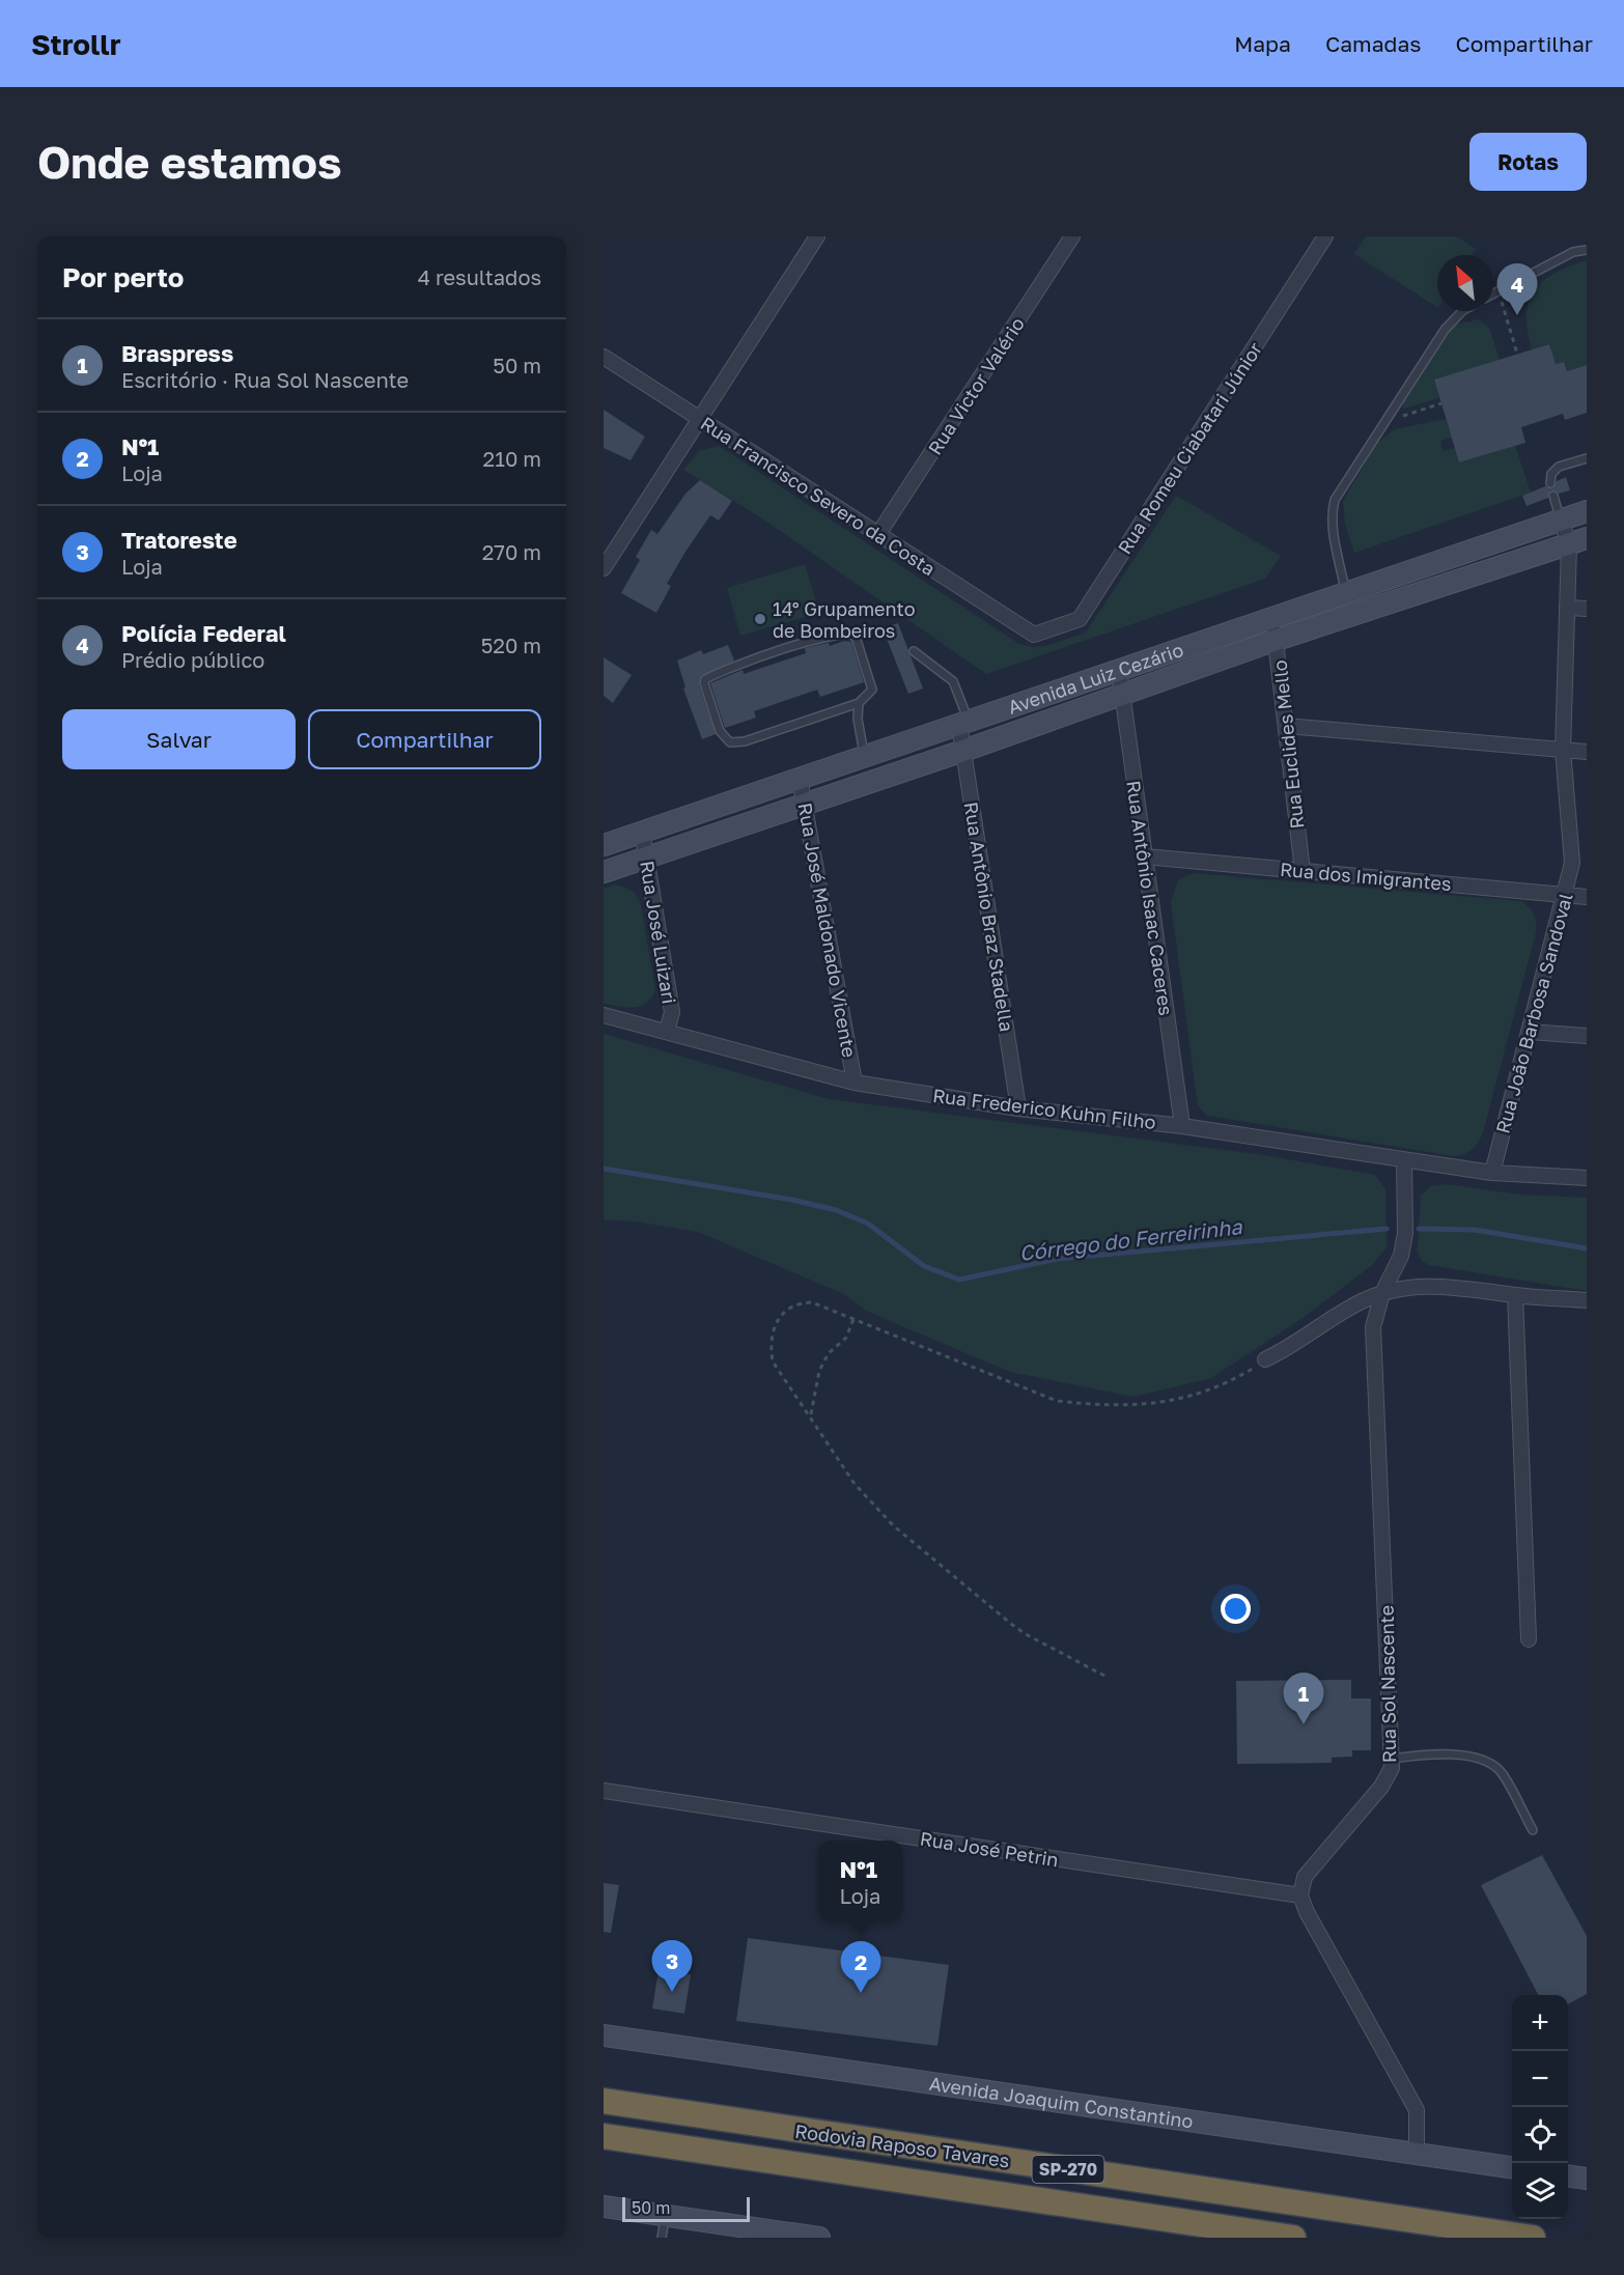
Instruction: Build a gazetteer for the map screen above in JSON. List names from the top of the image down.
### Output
{
  "streets": {
    "highway": ["Rodovia Raposo Tavares", "SP-270"],
    "street": [
      "Rua Victor Valério",
      "Rua Romeu Ciabatari Júnior",
      "Rua Francisco Severo da Costa",
      "Avenida Luiz Cezário",
      "Rua Euclides Mello",
      "Rua dos Imigrantes",
      "Rua Antônio Isaac Caceres",
      "Rua Antônio Braz Stadella",
      "Rua José Maldonado Vicente",
      "Rua José Luizari",
      "Rua João Barbosa Sandoval",
      "Rua Frederico Kuhn Filho",
      "Rua Sol Nascente",
      "Rua José Petrin",
      "Avenida Joaquim Constantino"
    ]
  },
  "crossings": [
    ["Rua Victor Valério", "Rua Francisco Severo da Costa"],
    ["Rua Romeu Ciabatari Júnior", "Rua Francisco Severo da Costa"],
    ["Avenida Luiz Cezário", "Rua Euclides Mello"],
    ["Avenida Luiz Cezário", "Rua Antônio Isaac Caceres"],
    ["Avenida Luiz Cezário", "Rua Antônio Braz Stadella"],
    ["Avenida Luiz Cezário", "Rua José Maldonado Vicente"],
    ["Avenida Luiz Cezário", "Rua José Luizari"],
    ["Avenida Luiz Cezário", "Rua João Barbosa Sandoval"],
    ["Rua Euclides Mello", "Rua dos Imigrantes"],
    ["Rua dos Imigrantes", "Rua Antônio Isaac Caceres"],
    ["Rua dos Imigrantes", "Rua João Barbosa Sandoval"],
    ["Rua Antônio Isaac Caceres", "Rua Frederico Kuhn Filho"],
    ["Rua Antônio Braz Stadella", "Rua Frederico Kuhn Filho"],
    ["Rua José Maldonado Vicente", "Rua Frederico Kuhn Filho"],
    ["Rua José Luizari", "Rua Frederico Kuhn Filho"],
    ["Rua João Barbosa Sandoval", "Rua Frederico Kuhn Filho"],
    ["Rua Frederico Kuhn Filho", "Rua Sol Nascente"],
    ["Rua Sol Nascente", "Rua José Petrin"]
  ],
  "water": ["Córrego do Ferreirinha"],
  "places": ["14° Grupamento de Bombeiros"],
  "scale_bar": "50 m",
  "north": "top left",
  "page": {
    "header": "Strollr",
    "nav": ["Mapa", "Camadas", "Compartilhar"],
    "buttons": [
      "Rotas",
      ["Salvar", "Compartilhar"]
    ],
    "title": "Onde estamos",
    "heading": ["Por perto", "4 resultados"],
    "pins": [
      "4",
      "1",
      "3",
      "2"
    ],
    "list": [
      {
        "mark": "1",
        "name": "Braspress",
        "note": "Escritório · Rua Sol Nascente",
        "value": "50 m"
      },
      {
        "mark": "2",
        "name": "Nº1",
        "note": "Loja",
        "value": "210 m"
      },
      {
        "mark": "3",
        "name": "Tratoreste",
        "note": "Loja",
        "value": "270 m"
      },
      {
        "mark": "4",
        "name": "Polícia Federal",
        "note": "Prédio público",
        "value": "520 m"
      }
    ],
    "popup": ["Nº1", "Loja"],
    "map_buttons": ["+", "−"],
    "scale": "50 m"
  }
}
